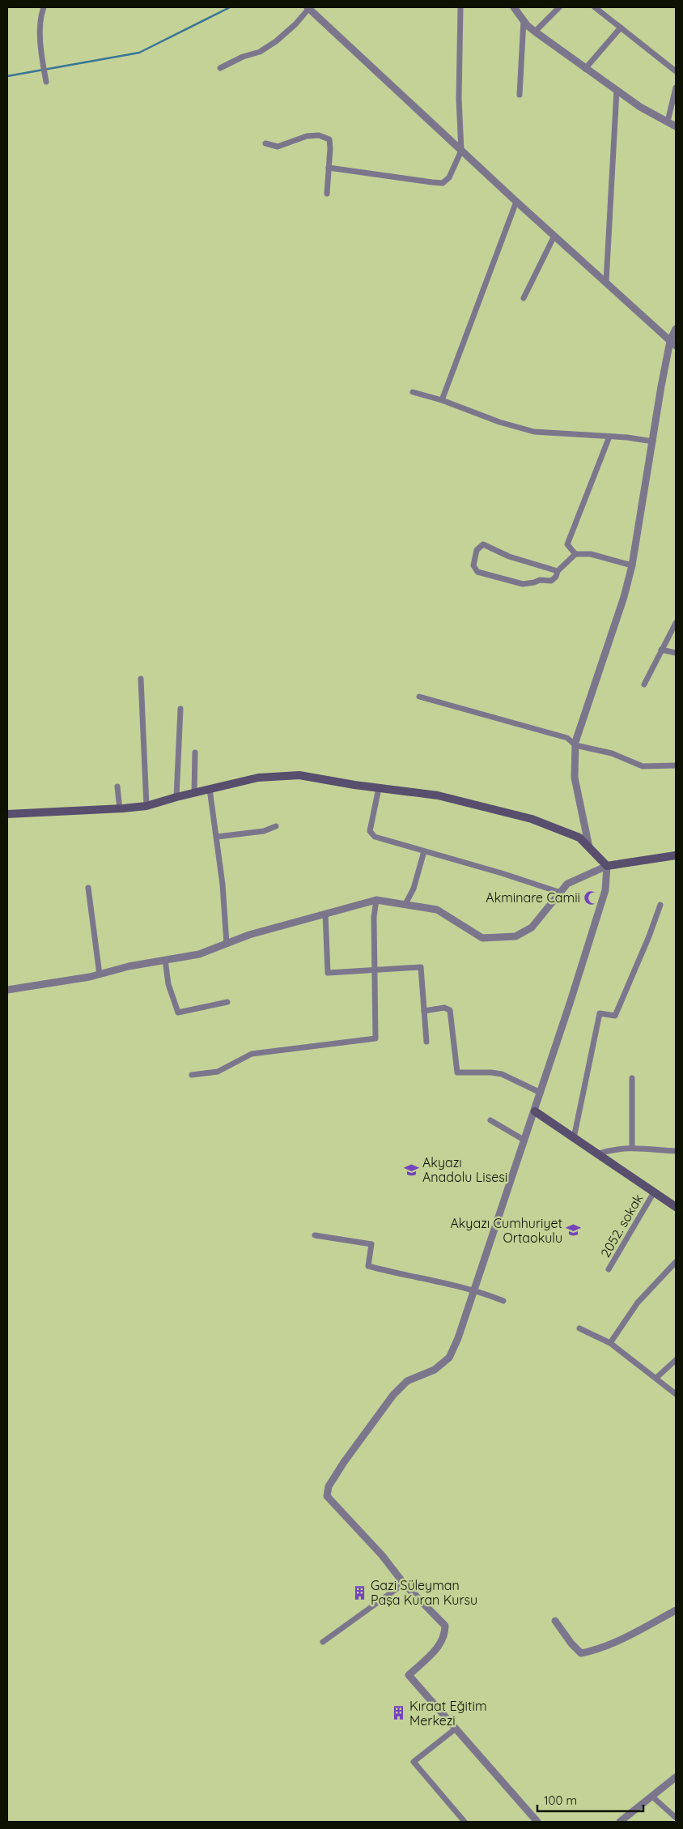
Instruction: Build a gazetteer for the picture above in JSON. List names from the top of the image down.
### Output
{
  "streets": {
    "street": ["2052. sokak"]
  },
  "places": {
    "mosque": ["Akminare Camii"],
    "school or university": ["Akyazı Anadolu Lisesi", "Akyazı Cumhuriyet Ortaokulu"],
    "building": ["Gazi Süleyman Paşa Kuran Kursu", "Kıraat Eğitim Merkezi"]
  },
  "scale_bar": "100 m"
}
